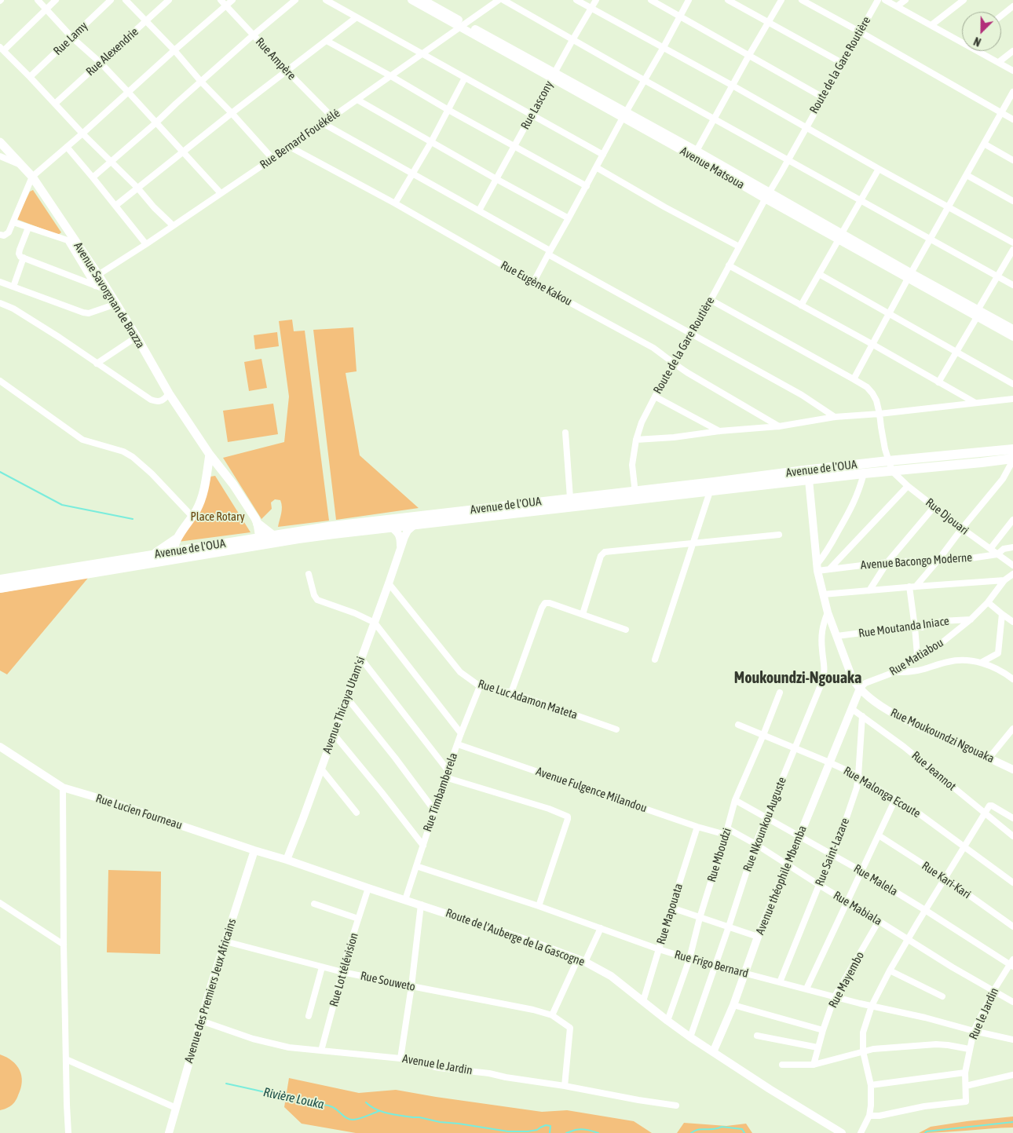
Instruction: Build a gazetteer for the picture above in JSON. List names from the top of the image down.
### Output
{
  "streets": {
    "main road": ["Avenue Savorgnan de Brazza", "Avenue de l'OUA"],
    "street": [
      "Rue Lamy",
      "Rue Alexendrie",
      "Rue Ampère",
      "Route de la Gare Routière",
      "Rue Lascony",
      "Rue Bernard Fouékélé",
      "Avenue Matsoua",
      "Rue Eugène Kakou",
      "Rue Djouari",
      "Avenue Bacongo Moderne",
      "Rue Moutanda Iniace",
      "Rue Matiabou",
      "Rue Luc Adamon Mateta",
      "Avenue Thicaya Utam'si",
      "Rue Moukoundzi Ngouaka",
      "Rue Jeannot",
      "Avenue Fulgence Milandou",
      "Rue Timbamberela",
      "Rue Malonga Ecoute",
      "Rue Lucien Fourneau",
      "Rue Nkounkou Auguste",
      "Rue Saint-Lazare",
      "Rue Mboudzi",
      "Avenue théophile Mbemba",
      "Rue Malela",
      "Rue Kari-Kari",
      "Rue Mabiala",
      "Rue Mapouata",
      "Route de l'Auberge de la Gascogne",
      "Rue Frigo Bernard",
      "Rue Lot télévision",
      "Rue Mayembo",
      "Rue Souweto",
      "Avenue des Premiers Jeux Africains",
      "Rue le Jardin",
      "Avenue le Jardin"
    ]
  },
  "crossings": [
    ["Rue Ampère", "Rue Bernard Fouékélé"],
    ["Route de la Gare Routière", "Avenue Matsoua"],
    ["Route de la Gare Routière", "Rue Eugène Kakou"],
    ["Route de la Gare Routière", "Avenue de l'OUA"],
    ["Route de la Gare Routière", "Rue Djouari"],
    ["Rue Lascony", "Avenue Matsoua"],
    ["Rue Bernard Fouékélé", "Avenue Matsoua"],
    ["Rue Bernard Fouékélé", "Rue Eugène Kakou"],
    ["Rue Bernard Fouékélé", "Avenue Savorgnan de Brazza"],
    ["Avenue Savorgnan de Brazza", "Avenue de l'OUA"],
    ["Avenue de l'OUA", "Rue Djouari"],
    ["Avenue de l'OUA", "Avenue Thicaya Utam'si"],
    ["Avenue de l'OUA", "Rue Moukoundzi Ngouaka"],
    ["Rue Djouari", "Avenue Bacongo Moderne"],
    ["Avenue Bacongo Moderne", "Rue Moukoundzi Ngouaka"],
    ["Rue Moutanda Iniace", "Rue Matiabou"],
    ["Rue Moutanda Iniace", "Rue Moukoundzi Ngouaka"],
    ["Rue Matiabou", "Rue Moukoundzi Ngouaka"],
    ["Rue Matiabou", "Avenue théophile Mbemba"],
    ["Rue Luc Adamon Mateta", "Avenue Thicaya Utam'si"],
    ["Rue Luc Adamon Mateta", "Rue Timbamberela"],
    ["Avenue Thicaya Utam'si", "Rue Lucien Fourneau"],
    ["Avenue Thicaya Utam'si", "Route de l'Auberge de la Gascogne"],
    ["Rue Moukoundzi Ngouaka", "Rue Nkounkou Auguste"],
    ["Rue Moukoundzi Ngouaka", "Avenue théophile Mbemba"],
    ["Rue Jeannot", "Rue Saint-Lazare"],
    ["Rue Jeannot", "Avenue théophile Mbemba"],
    ["Avenue Fulgence Milandou", "Rue Timbamberela"],
    ["Avenue Fulgence Milandou", "Rue Mboudzi"],
    ["Avenue Fulgence Milandou", "Rue Mabiala"],
    ["Avenue Fulgence Milandou", "Rue Mapouata"],
    ["Rue Timbamberela", "Route de l'Auberge de la Gascogne"],
    ["Rue Timbamberela", "Rue Frigo Bernard"],
    ["Rue Malonga Ecoute", "Rue Nkounkou Auguste"],
    ["Rue Malonga Ecoute", "Rue Saint-Lazare"],
    ["Rue Malonga Ecoute", "Rue Mboudzi"],
    ["Rue Malonga Ecoute", "Avenue théophile Mbemba"],
    ["Rue Lucien Fourneau", "Route de l'Auberge de la Gascogne"],
    ["Rue Lucien Fourneau", "Avenue des Premiers Jeux Africains"],
    ["Rue Nkounkou Auguste", "Rue Malela"],
    ["Rue Nkounkou Auguste", "Rue Mabiala"],
    ["Rue Nkounkou Auguste", "Route de l'Auberge de la Gascogne"],
    ["Rue Nkounkou Auguste", "Rue Frigo Bernard"],
    ["Rue Saint-Lazare", "Rue Malela"],
    ["Rue Saint-Lazare", "Rue Mabiala"],
    ["Rue Saint-Lazare", "Rue Frigo Bernard"],
    ["Rue Mboudzi", "Rue Malela"],
    ["Rue Mboudzi", "Rue Mabiala"],
    ["Rue Mboudzi", "Route de l'Auberge de la Gascogne"],
    ["Rue Mboudzi", "Rue Frigo Bernard"],
    ["Avenue théophile Mbemba", "Rue Malela"],
    ["Avenue théophile Mbemba", "Rue Mabiala"],
    ["Avenue théophile Mbemba", "Route de l'Auberge de la Gascogne"],
    ["Avenue théophile Mbemba", "Rue Frigo Bernard"],
    ["Rue Malela", "Rue le Jardin"],
    ["Rue Mabiala", "Rue Mayembo"],
    ["Rue Mabiala", "Rue le Jardin"],
    ["Rue Mapouata", "Route de l'Auberge de la Gascogne"],
    ["Rue Mapouata", "Rue Frigo Bernard"],
    ["Route de l'Auberge de la Gascogne", "Rue Lot télévision"],
    ["Rue Frigo Bernard", "Rue Mayembo"],
    ["Rue Frigo Bernard", "Rue le Jardin"],
    ["Rue Lot télévision", "Rue Souweto"],
    ["Rue Lot télévision", "Avenue le Jardin"],
    ["Rue Souweto", "Avenue des Premiers Jeux Africains"],
    ["Rue Souweto", "Avenue le Jardin"],
    ["Avenue des Premiers Jeux Africains", "Avenue le Jardin"]
  ],
  "districts": ["Moukoundzi-Ngouaka"],
  "water": ["Rivière Louka"],
  "parks": ["Place Rotary"],
  "north": "bottom left"
}
